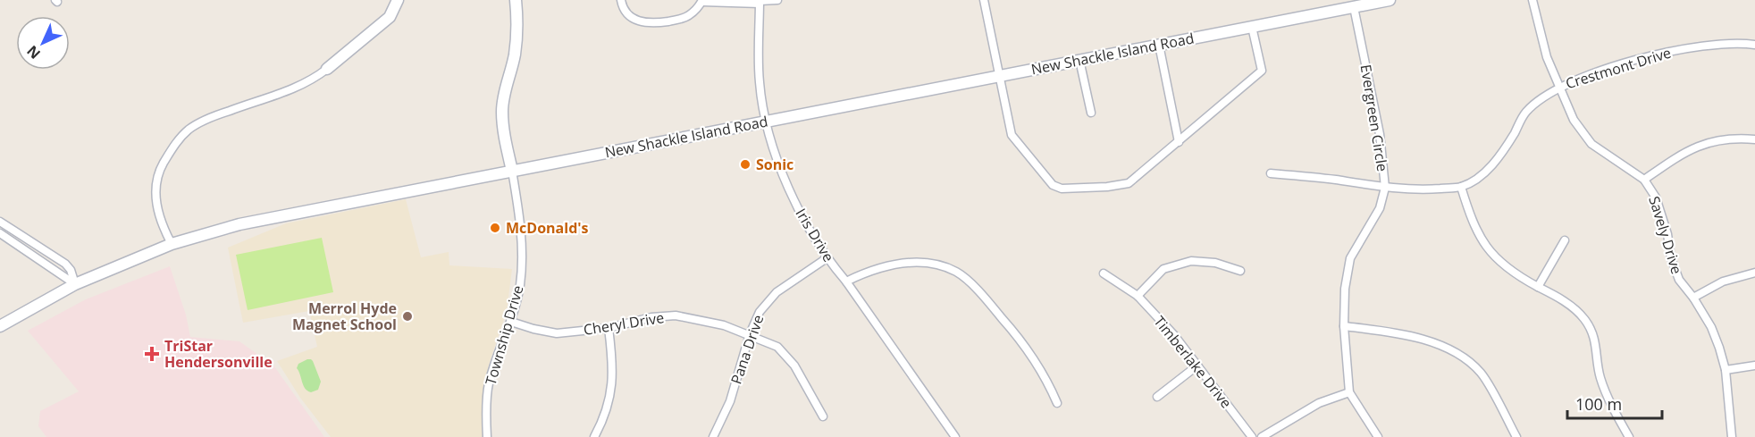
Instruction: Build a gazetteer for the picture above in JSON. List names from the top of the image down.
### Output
{
  "streets": {
    "main road": ["New Shackle Island Road"],
    "street": [
      "Crestmont Drive",
      "Evergreen Circle",
      "Iris Drive",
      "Savely Drive",
      "Cheryl Drive",
      "Township Drive",
      "Pana Drive",
      "Timberlake Drive"
    ]
  },
  "crossings": [
    ["New Shackle Island Road", "Evergreen Circle"],
    ["New Shackle Island Road", "Iris Drive"],
    ["New Shackle Island Road", "Township Drive"],
    ["Crestmont Drive", "Evergreen Circle"],
    ["Crestmont Drive", "Savely Drive"],
    ["Iris Drive", "Pana Drive"],
    ["Cheryl Drive", "Township Drive"],
    ["Cheryl Drive", "Pana Drive"]
  ],
  "places": {
    "other": ["Sonic", "McDonald's", "Merrol Hyde Magnet School"],
    "health": ["TriStar Hendersonville"]
  },
  "scale_bar": "100 m",
  "north": "bottom left"
}
